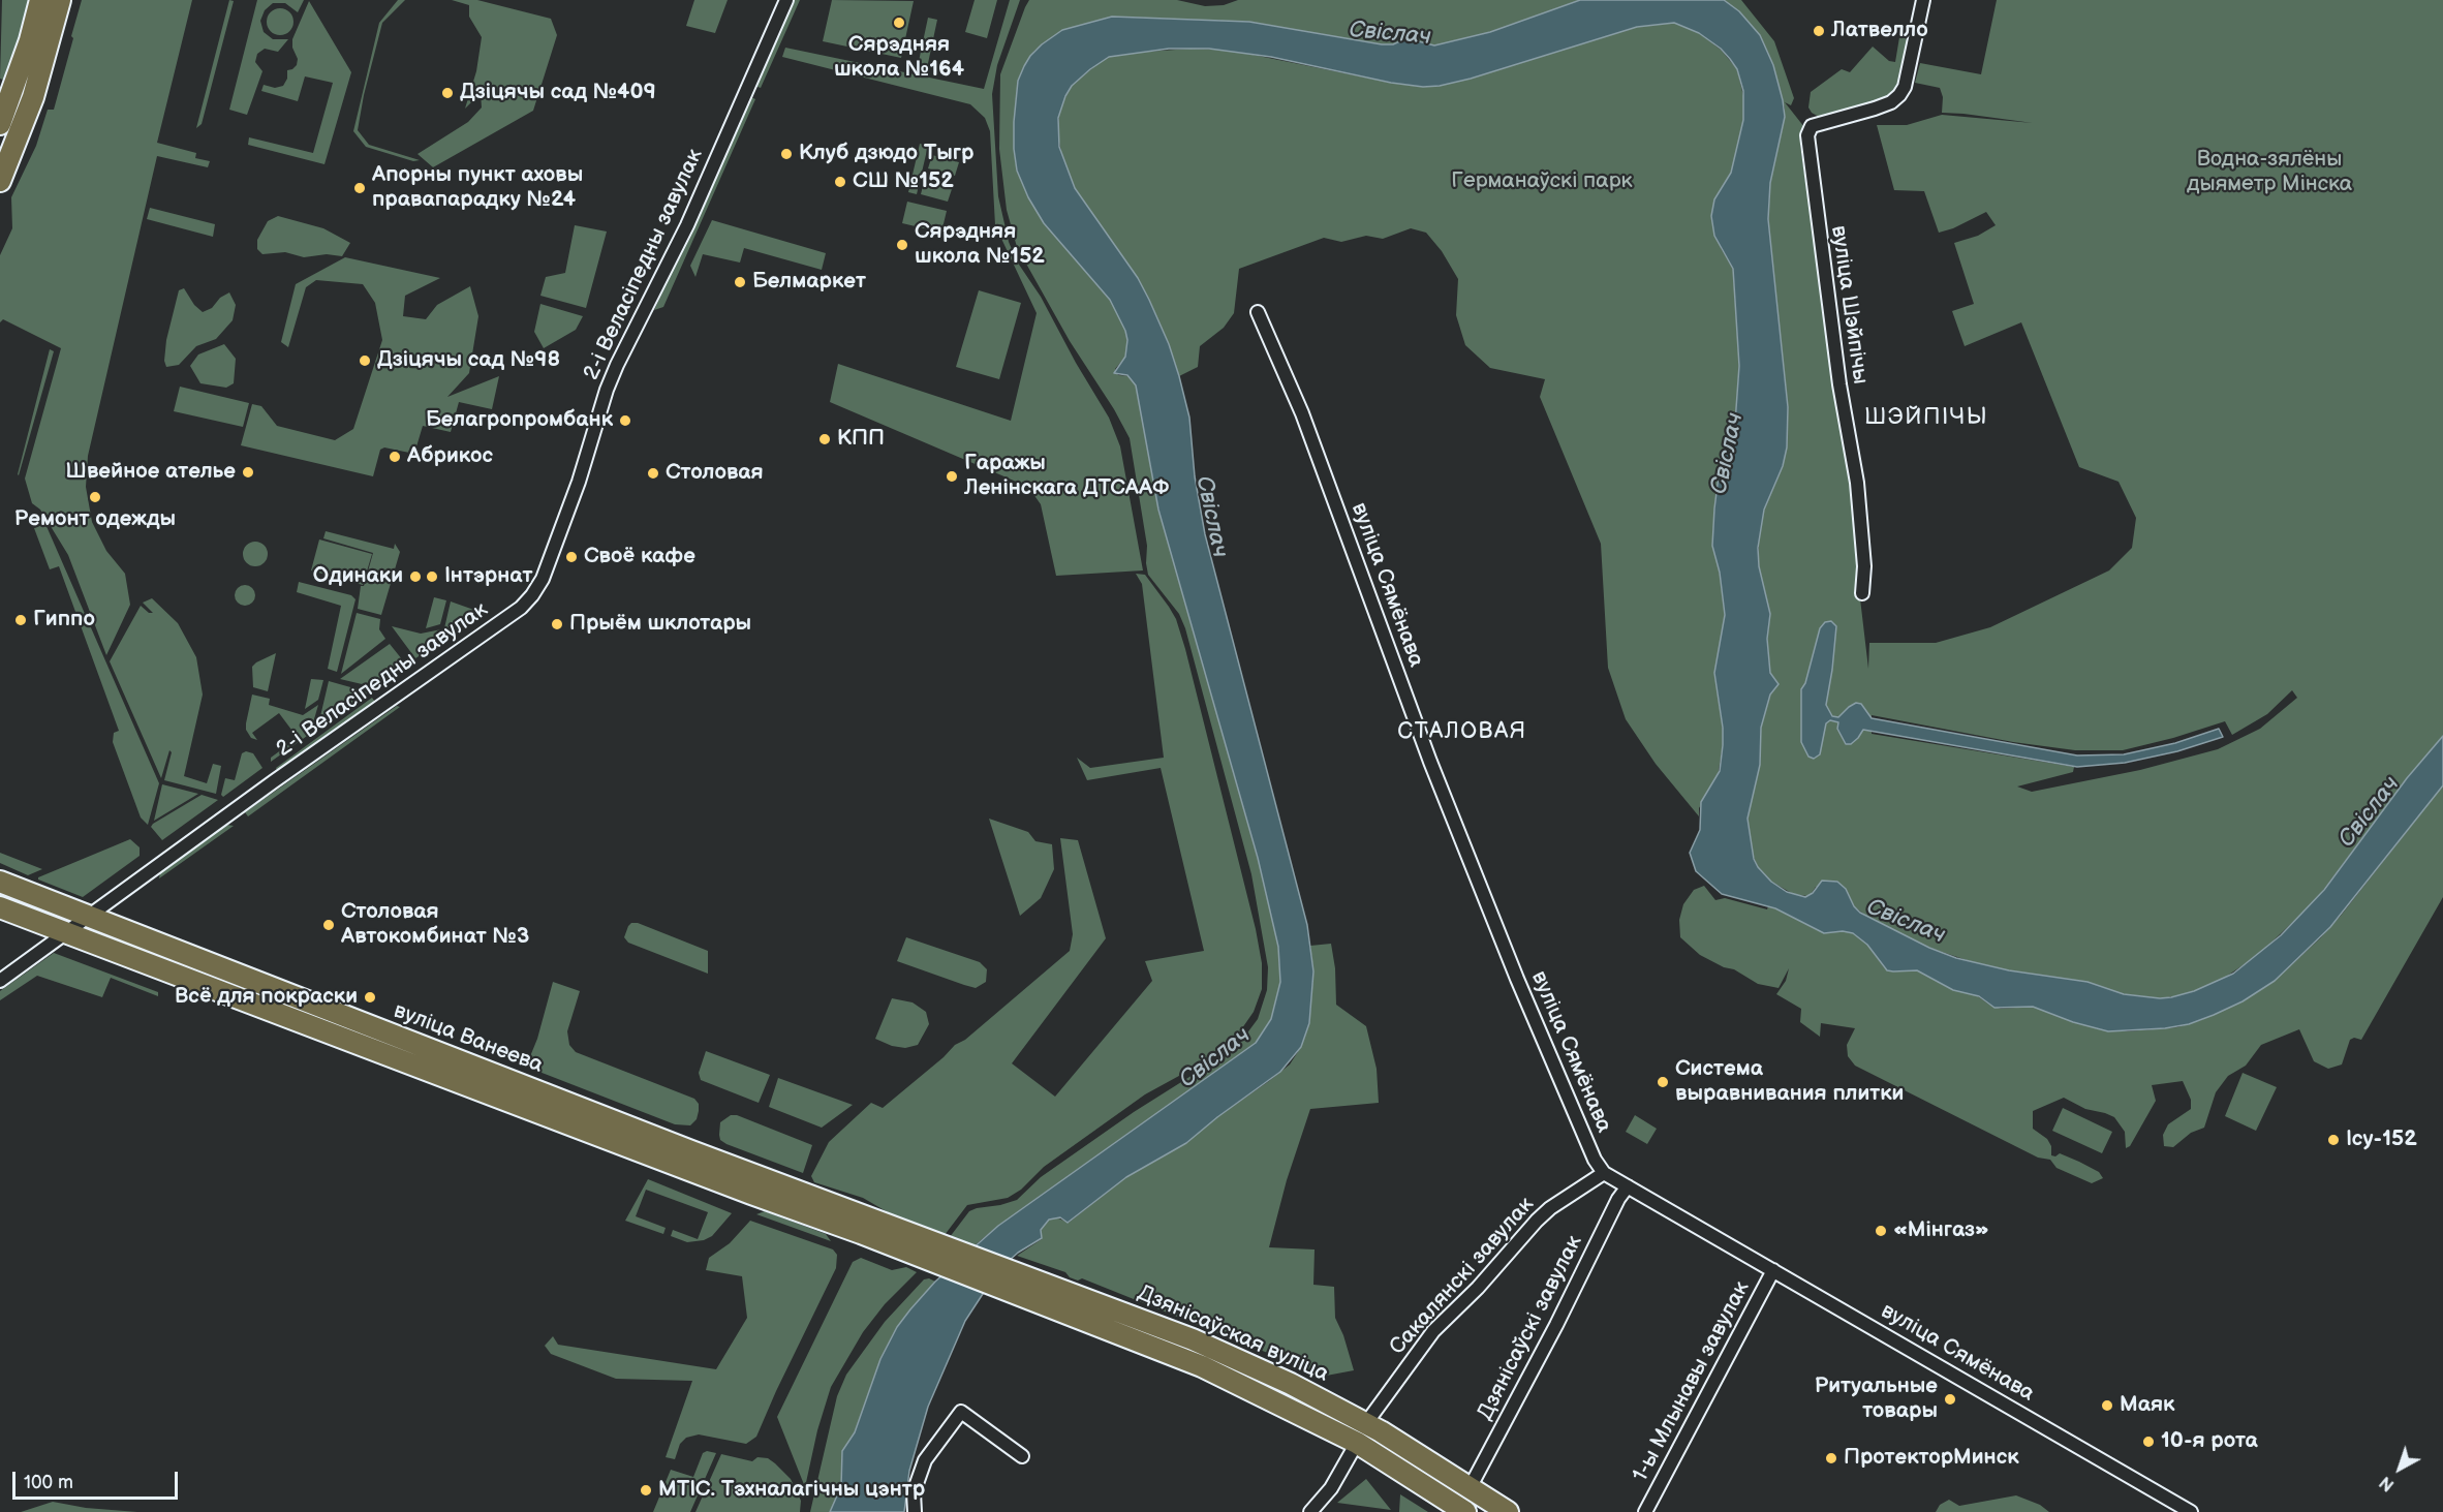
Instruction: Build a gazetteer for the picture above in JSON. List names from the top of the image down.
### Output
{
  "streets": {
    "main road": ["вуліца Ванеева", "Дзянісаўская вуліца"],
    "street": [
      "2-і Веласіпедны завулак",
      "вуліца Шэйпічы",
      "вуліца Сямёнава",
      "Сакалянскі завулак",
      "Дзянісаўскі завулак",
      "1-ы Млынавы завулак"
    ]
  },
  "crossings": [
    ["2-і Веласіпедны завулак", "вуліца Ванеева"],
    ["вуліца Сямёнава", "Сакалянскі завулак"],
    ["вуліца Сямёнава", "Дзянісаўскі завулак"],
    ["вуліца Сямёнава", "1-ы Млынавы завулак"],
    ["вуліца Ванеева", "Дзянісаўская вуліца"],
    ["Сакалянскі завулак", "Дзянісаўская вуліца"],
    ["Дзянісаўскі завулак", "Дзянісаўская вуліца"]
  ],
  "districts": ["ШЭЙПІЧЫ", "СТАЛОВАЯ"],
  "water": ["Свіслач"],
  "parks": ["Водна-зялёны дыяметр Мінска", "Германаўскі парк"],
  "places": [
    "Сярэдняя школа №164",
    "Латвелло",
    "Дзіцячы сад №409",
    "Клуб дзюдо Тыгр",
    "СШ №152",
    "Апорны пункт аховы правапарадку №24",
    "Сярэдняя школа №152",
    "Белмаркет",
    "Дзіцячы сад №98",
    "Белагропромбанк",
    "КПП",
    "Абрикос",
    "Швейное ателье",
    "Столовая",
    "Гаражы Ленінскага ДТСААФ",
    "Ремонт одежды",
    "Своё кафе",
    "Одинаки",
    "Інтэрнат",
    "Гиппо",
    "Прыём шклотары",
    "Столовая Автокомбинат №3",
    "Всё для покраски",
    "Система выравнивания плитки",
    "Ісу-152",
    "«Мінгаз»",
    "Ритуальные товары",
    "Маяк",
    "10-я рота",
    "ПротекторМинск",
    "МТІС. Тэхналагічны цэнтр"
  ],
  "scale_bar": "100 m",
  "north": "bottom left"
}
